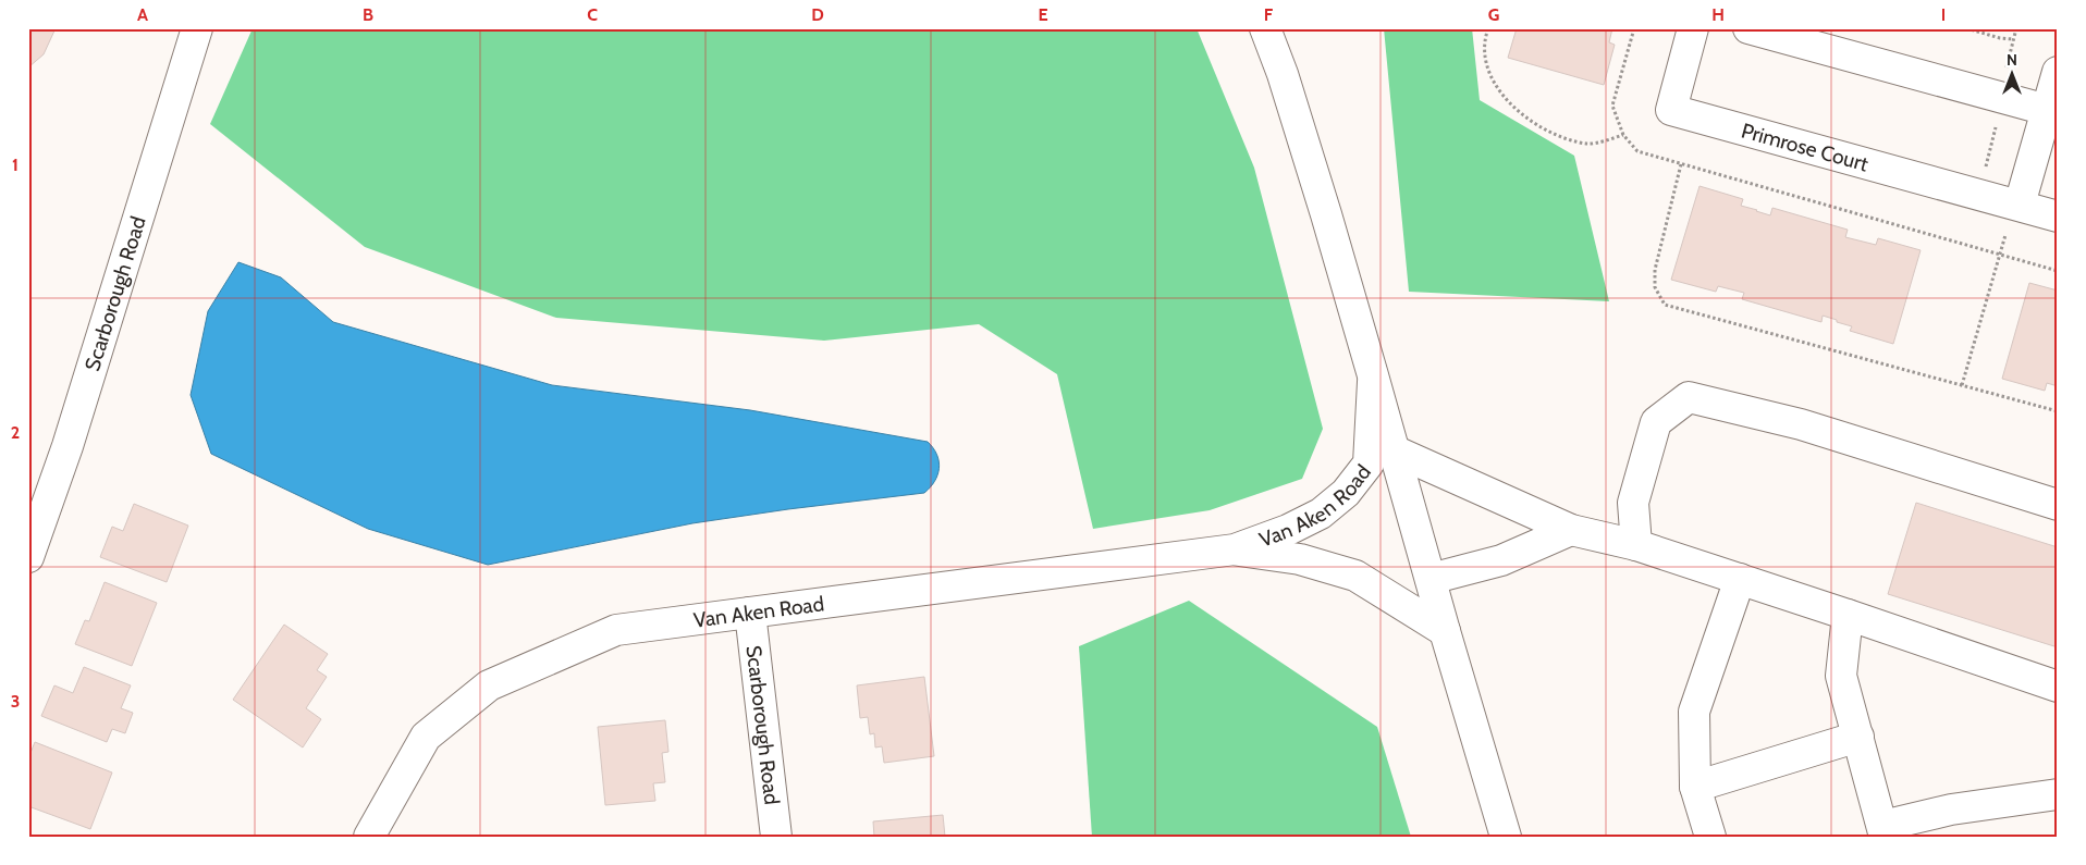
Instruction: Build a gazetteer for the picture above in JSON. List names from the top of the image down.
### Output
{
  "streets": {
    "main road": ["Primrose Court", "Scarborough Road", "Van Aken Road"]
  },
  "crossings": [
    ["Scarborough Road", "Van Aken Road"]
  ],
  "north": "top",
  "grid": {
    "columns": [
      "A",
      "B",
      "C",
      "D",
      "E",
      "F",
      "G",
      "H",
      "I"
    ],
    "rows": ["1", "2", "3"]
  }
}
